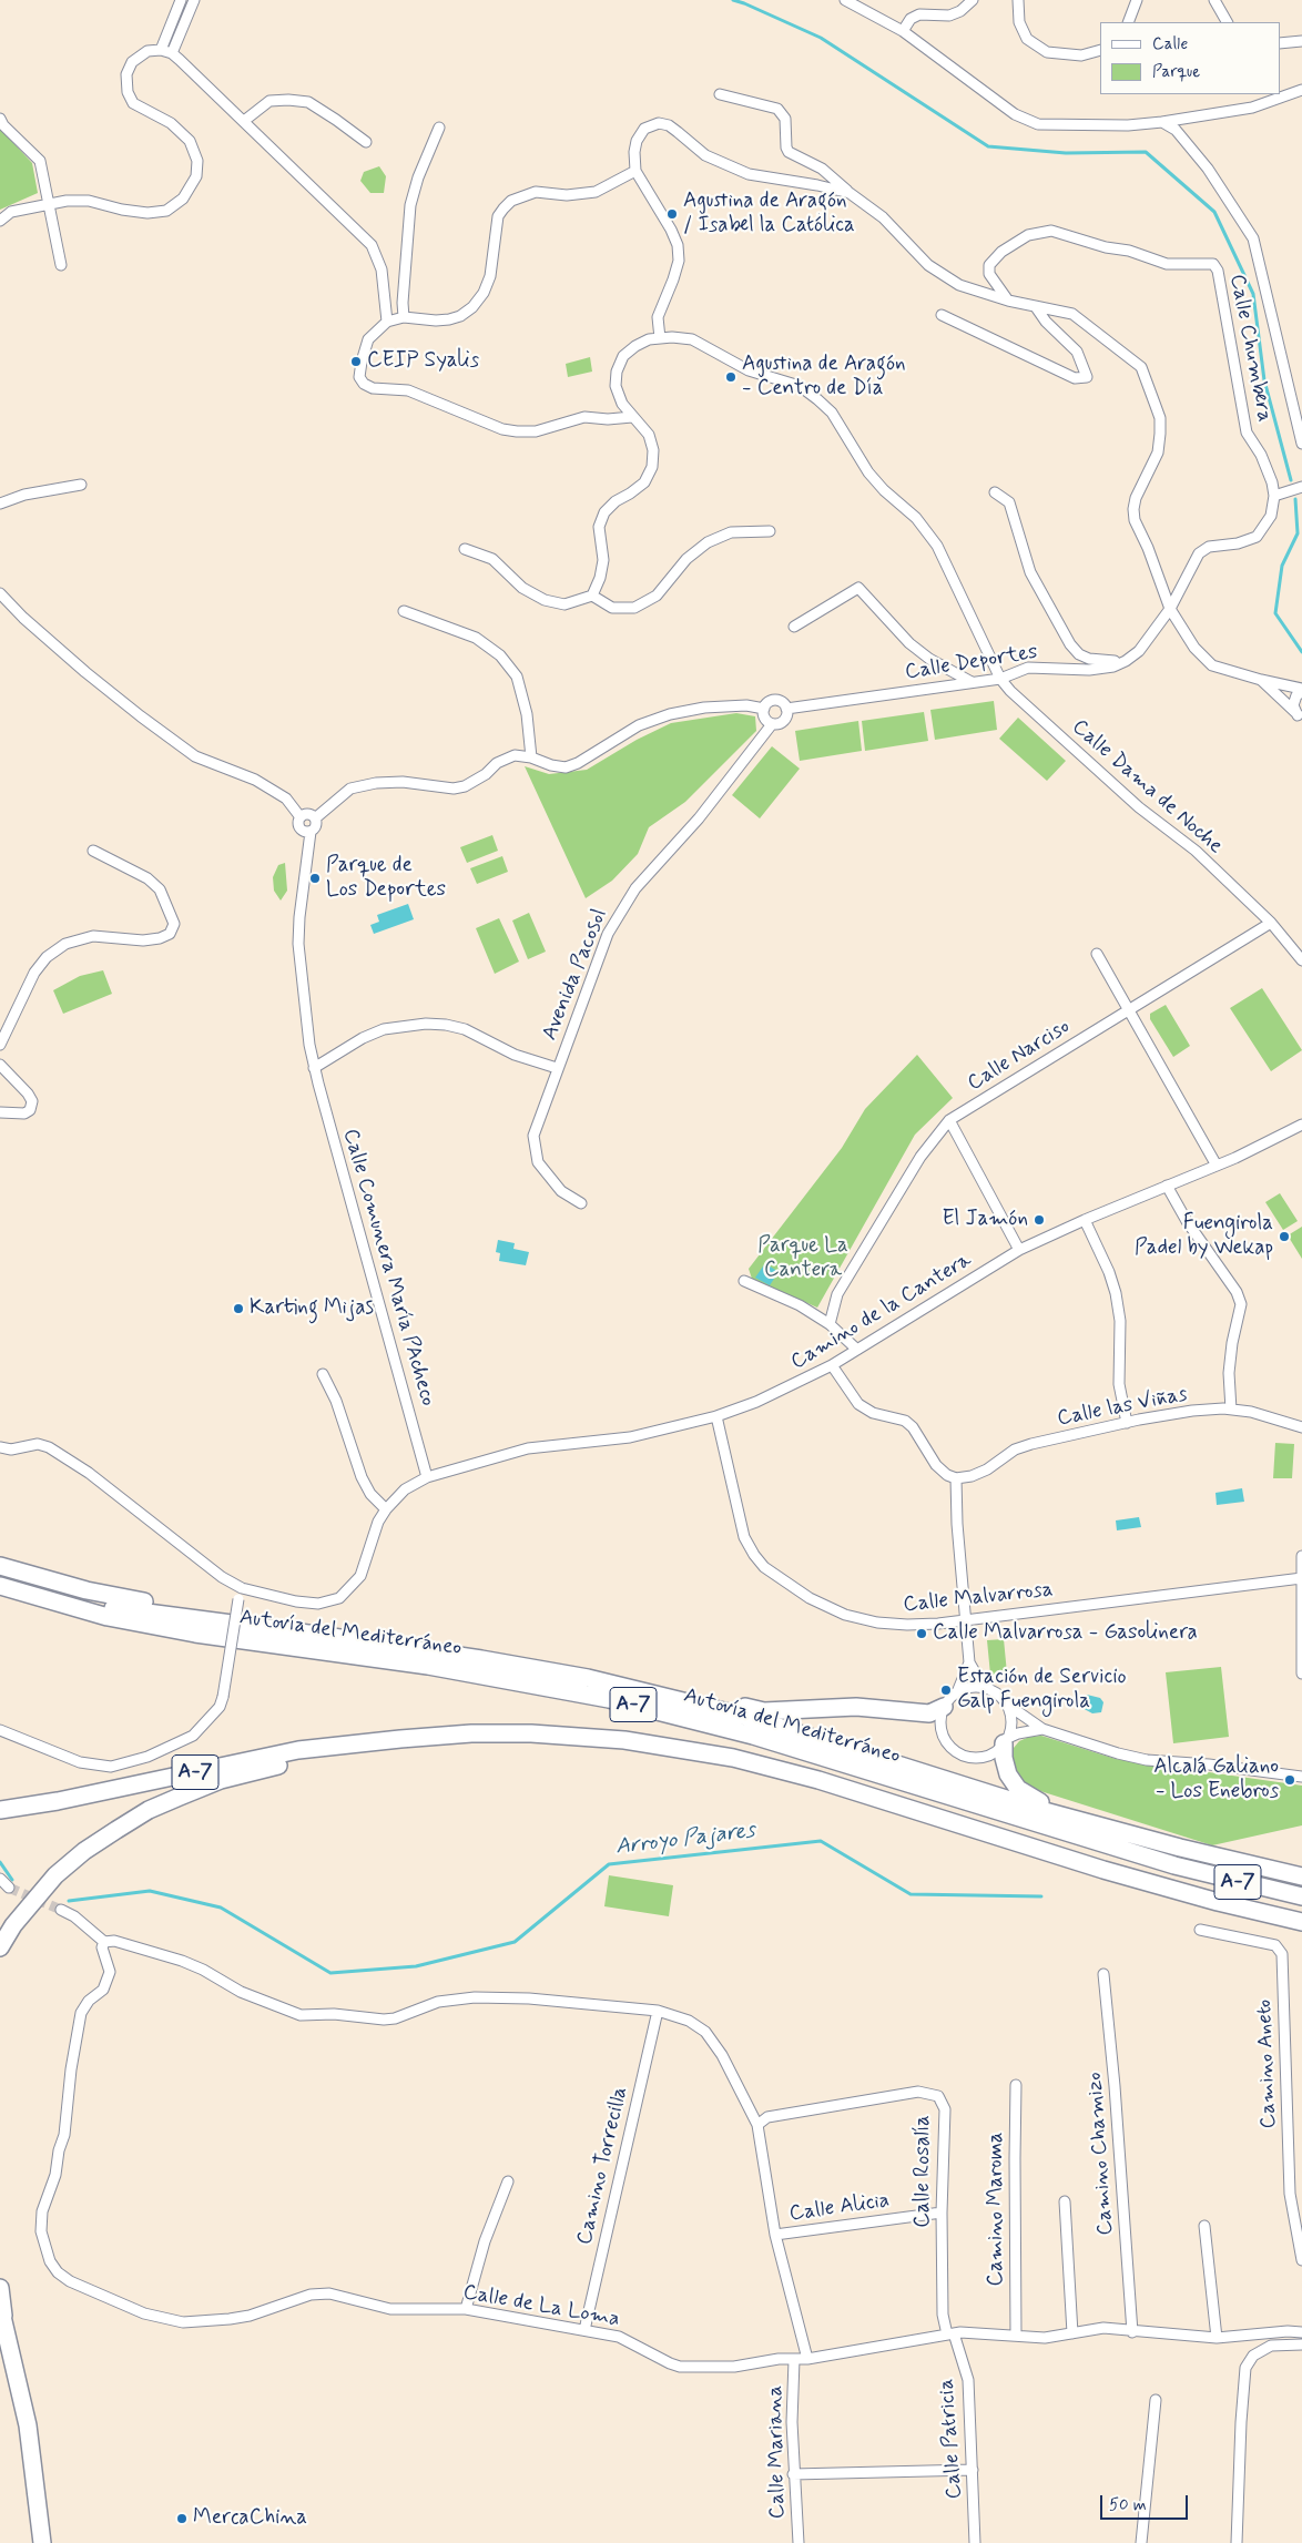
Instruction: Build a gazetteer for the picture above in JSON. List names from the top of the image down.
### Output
{
  "streets": {
    "highway": ["Autovía del Mediterráneo", "A-7"],
    "street": [
      "Calle Chumbera",
      "Calle Deportes",
      "Calle Dama de Noche",
      "Avenida Pacosol",
      "Calle Narciso",
      "Calle Comunera María PAcheco",
      "Camino de la Cantera",
      "Calle las Viñas",
      "Calle Malvarrosa",
      "Camino Aneto",
      "Camino Chamizo",
      "Camino Torrecilla",
      "Calle Rosalía",
      "Calle Alicia",
      "Camino Maroma",
      "Calle de La Loma",
      "Calle Patricia",
      "Calle Mariana"
    ]
  },
  "crossings": [
    ["Calle Deportes", "Calle Dama de Noche"],
    ["Calle Deportes", "Avenida Pacosol"],
    ["Calle Dama de Noche", "Calle Narciso"],
    ["Calle Comunera María PAcheco", "Camino de la Cantera"],
    ["Camino de la Cantera", "Calle Malvarrosa"],
    ["Camino Chamizo", "Calle de La Loma"],
    ["Camino Torrecilla", "Calle de La Loma"],
    ["Calle Rosalía", "Calle Alicia"],
    ["Calle Rosalía", "Calle de La Loma"],
    ["Calle Rosalía", "Calle Patricia"],
    ["Camino Maroma", "Calle de La Loma"],
    ["Calle de La Loma", "Calle Patricia"],
    ["Calle de La Loma", "Calle Mariana"]
  ],
  "water": ["Arroyo Pajares"],
  "parks": ["Parque La Cantera"],
  "places": [
    "Agustina de Aragón / Isabel la Católica",
    "CEIP Syalis",
    "Agustina de Aragón - Centro de Día",
    "Parque de Los Deportes",
    "El Jamón",
    "Fuengirola Padel by Wekap",
    "Karting Mijas",
    "Calle Malvarrosa - Gasolinera",
    "Estación de Servicio Galp Fuengirola",
    "Alcalá Galiano - Los Enebros",
    "MercaChina"
  ],
  "legend": ["Calle", "Parque"],
  "scale_bar": "50 m"
}
